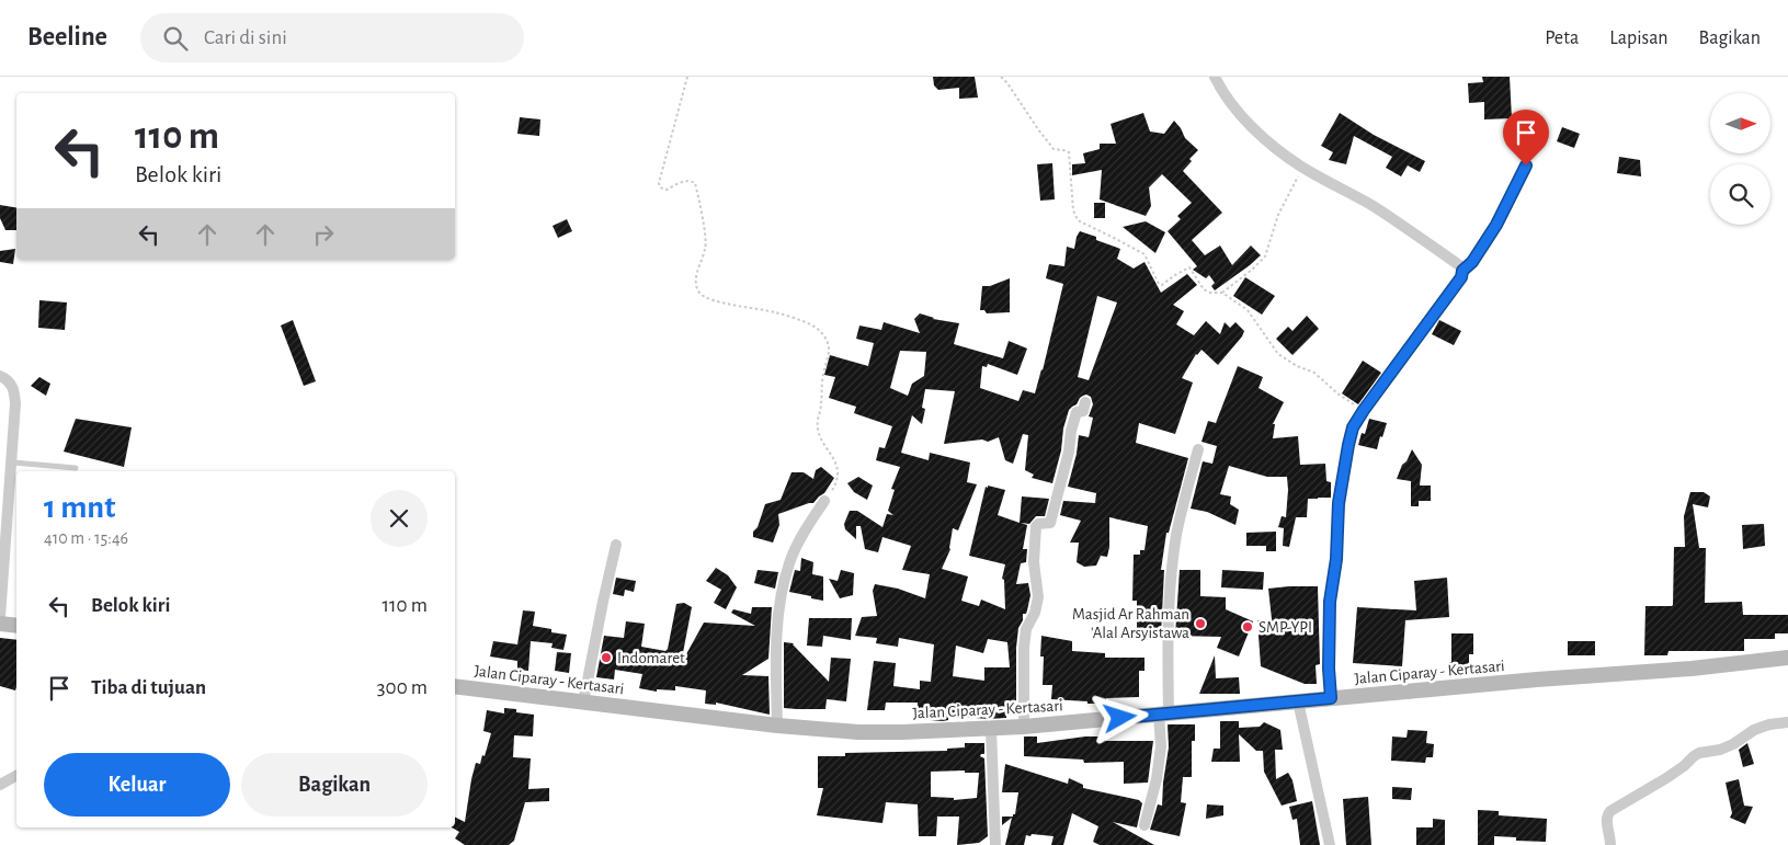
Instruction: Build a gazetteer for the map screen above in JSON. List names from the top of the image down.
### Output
{
  "streets": {
    "main road": ["Jalan Ciparay - Kertasari"]
  },
  "places": ["Masjid Ar Rahman 'Alal Arsyistawa", "SMP-YPI", "Indomaret"],
  "north": "right",
  "page": {
    "header": "Beeline",
    "search": "Cari di sini",
    "nav": ["Peta", "Lapisan", "Bagikan"],
    "turn": ["110 m", "Belok kiri"],
    "heading": ["1 mnt", "410 m · 15:46"],
    "list": [
      {
        "name": "Belok kiri",
        "value": "110 m"
      },
      {
        "name": "Tiba di tujuan",
        "value": "300 m"
      }
    ],
    "buttons": ["Keluar", "Bagikan"]
  }
}
